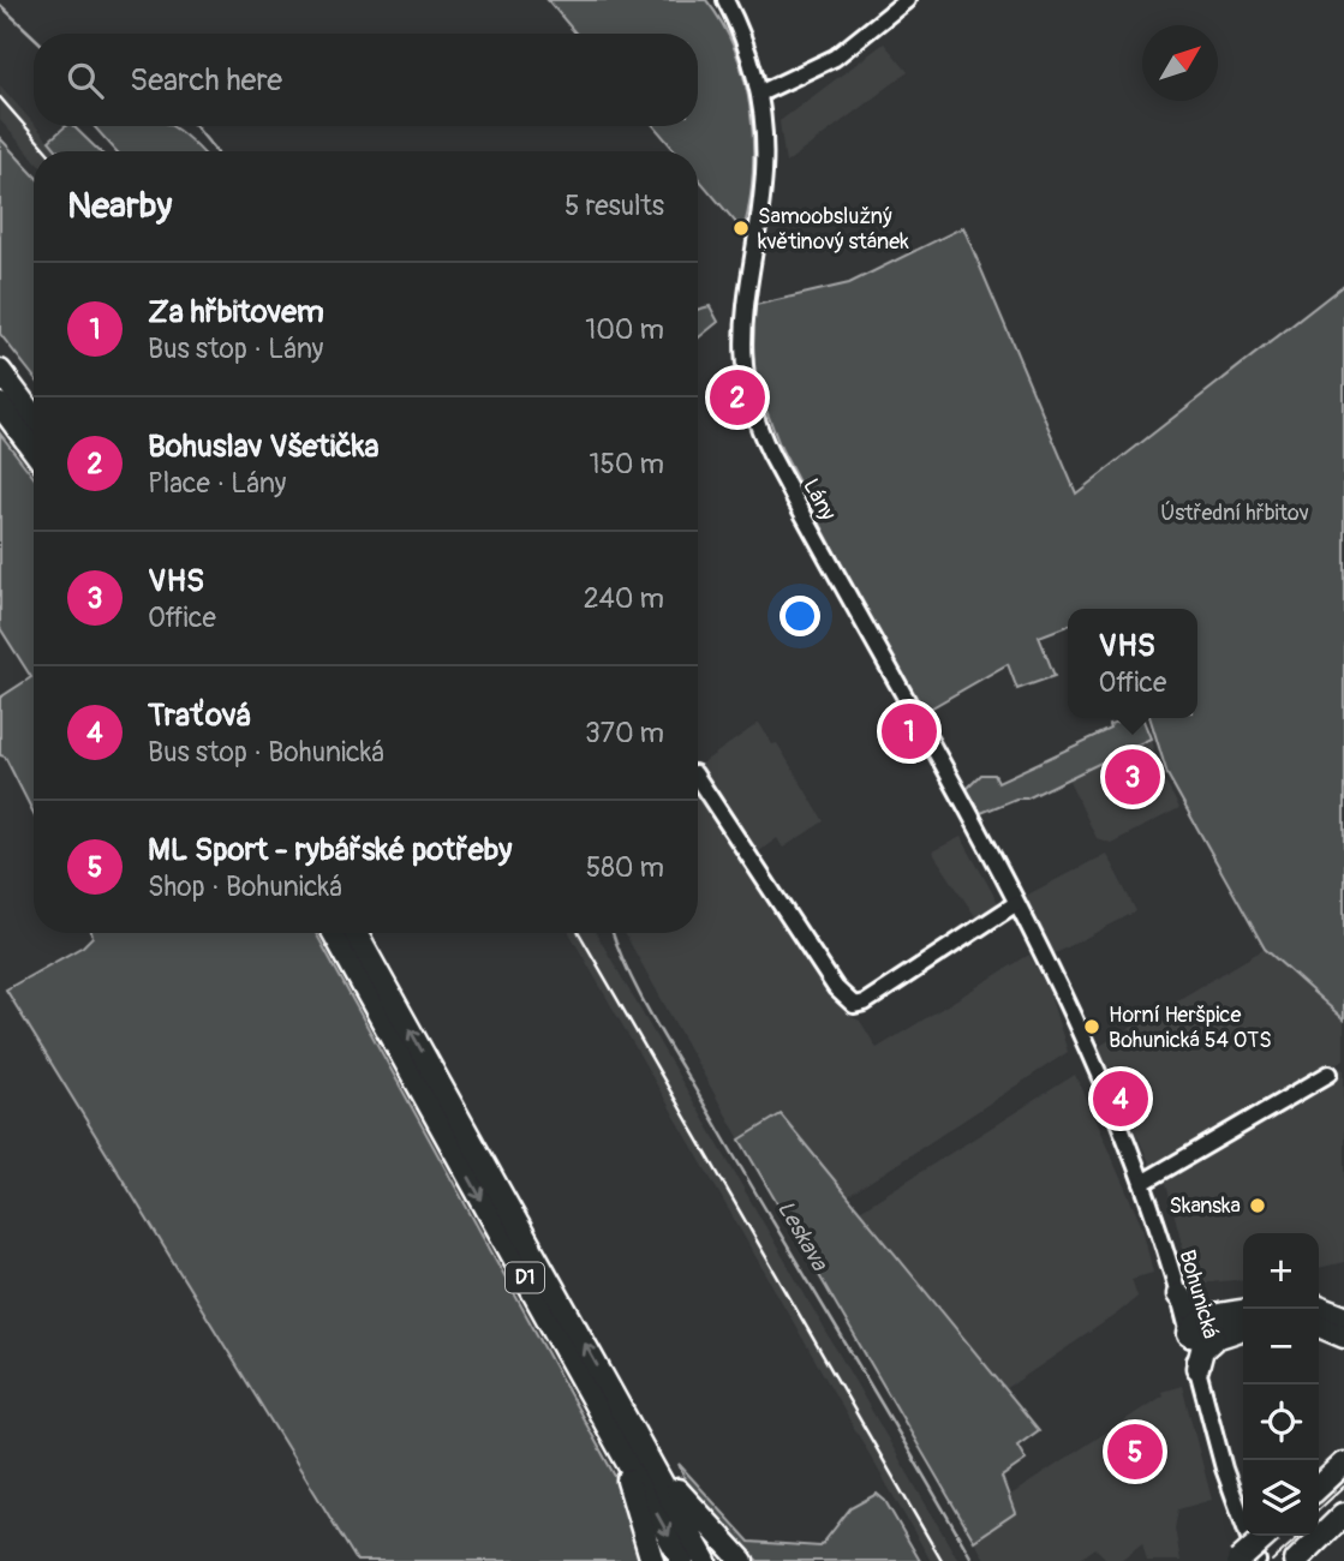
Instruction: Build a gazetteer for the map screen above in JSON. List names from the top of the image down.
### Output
{
  "streets": {
    "highway": ["D1"],
    "street": ["Lány", "Bohunická"]
  },
  "crossings": [
    ["Lány", "Bohunická"]
  ],
  "water": ["Leskava"],
  "parks": ["Ústřední hřbitov"],
  "places": ["Samoobslužný květinový stánek", "Horní Heršpice Bohunická 54 OTS", "Skanska"],
  "north": "top right",
  "page": {
    "search": "Search here",
    "heading": ["Nearby", "5 results"],
    "list": [
      {
        "mark": "1",
        "name": "Za hřbitovem",
        "note": "Bus stop · Lány",
        "value": "100 m"
      },
      {
        "mark": "2",
        "name": "Bohuslav Všetička",
        "note": "Place · Lány",
        "value": "150 m"
      },
      {
        "mark": "3",
        "name": "VHS",
        "note": "Office",
        "value": "240 m"
      },
      {
        "mark": "4",
        "name": "Traťová",
        "note": "Bus stop · Bohunická",
        "value": "370 m"
      },
      {
        "mark": "5",
        "name": "ML Sport - rybářské potřeby",
        "note": "Shop · Bohunická",
        "value": "580 m"
      }
    ],
    "pins": [
      "2",
      "1",
      "3",
      "4",
      "5"
    ],
    "popup": ["VHS", "Office"],
    "map_buttons": ["+", "−"]
  }
}
